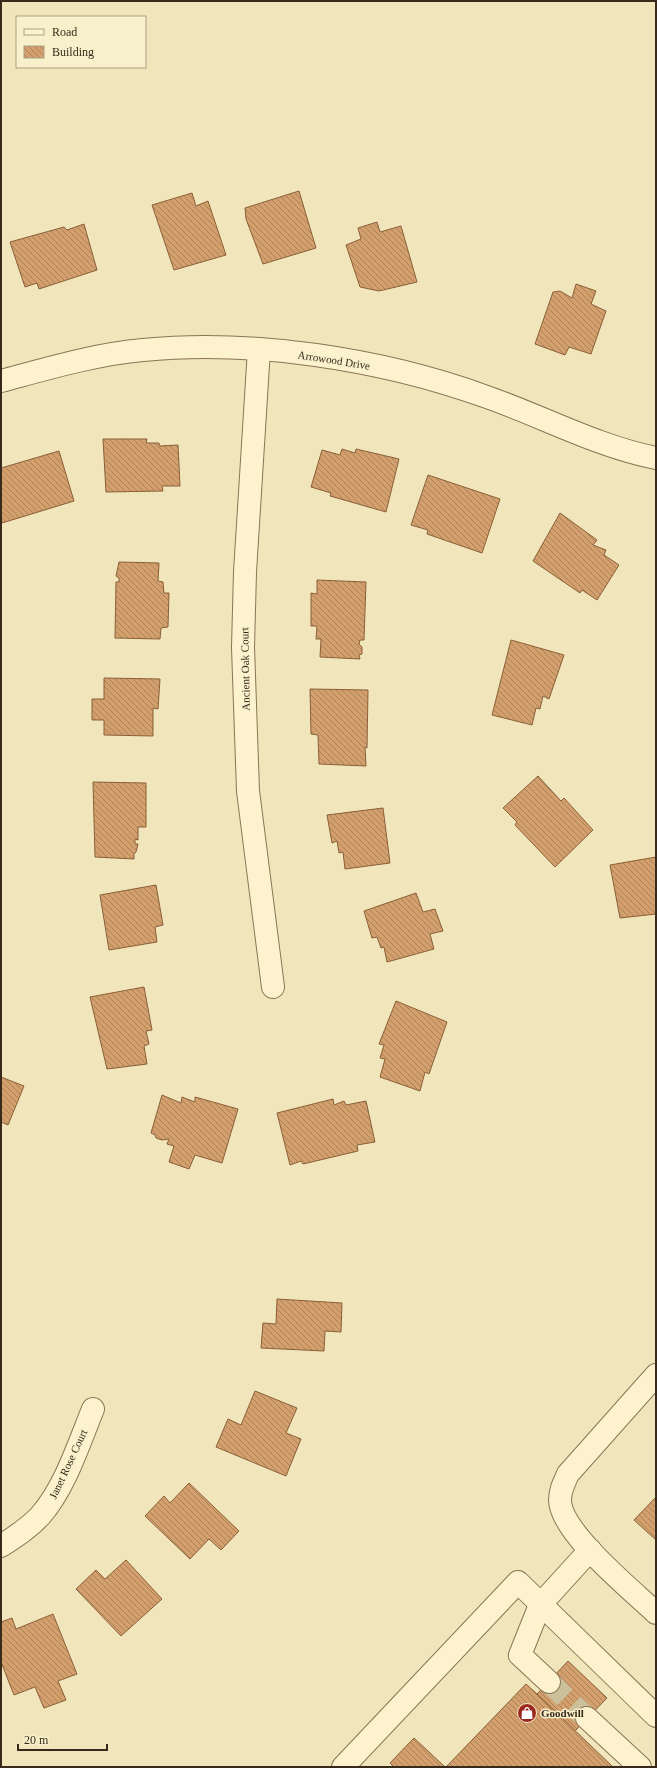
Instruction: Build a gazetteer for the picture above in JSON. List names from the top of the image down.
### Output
{
  "streets": {
    "street": ["Arrowood Drive", "Ancient Oak Court", "Janet Rose Court"]
  },
  "crossings": [
    ["Arrowood Drive", "Ancient Oak Court"]
  ],
  "places": {
    "shop": ["Goodwill"]
  },
  "legend": ["Road", "Building"],
  "scale_bar": "20 m"
}
